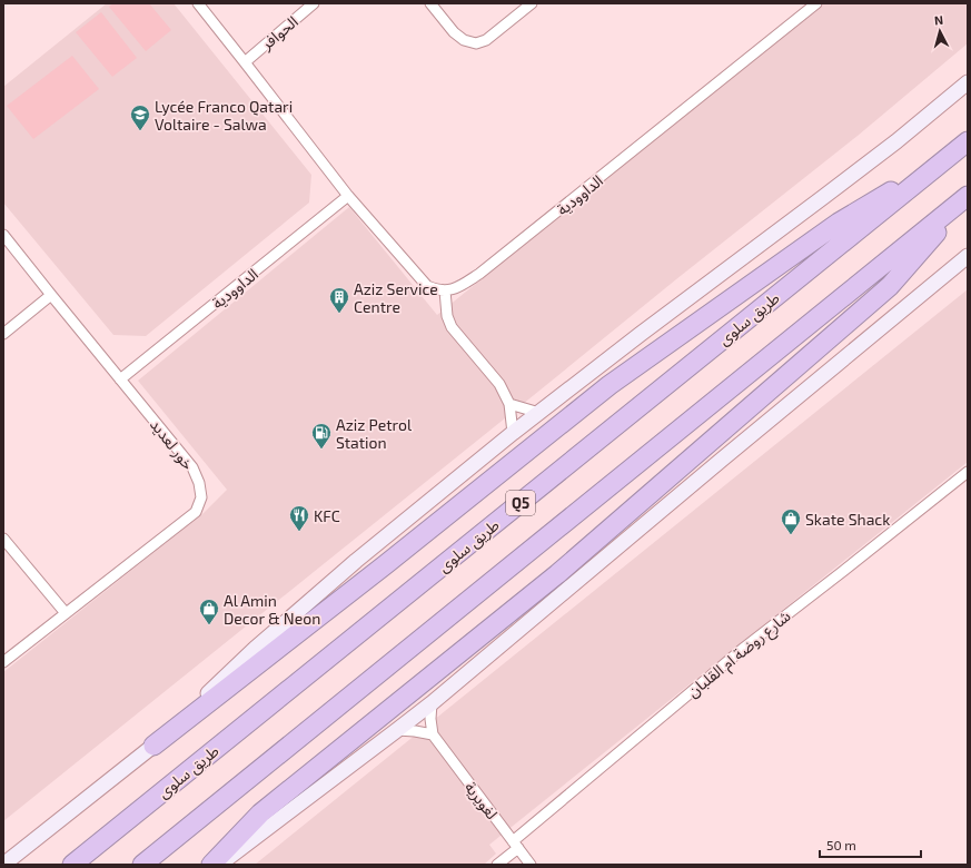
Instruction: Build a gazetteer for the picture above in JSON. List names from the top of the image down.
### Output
{
  "streets": {
    "highway": ["طريق سلوى", "Q5"],
    "street": [
      "الحوافر",
      "الداوودية",
      "خور لعديد",
      "شارع روضة ام القلبان",
      "لغويرية"
    ]
  },
  "crossings": [
    ["الداوودية", "خور لعديد"],
    ["شارع روضة ام القلبان", "لغويرية"]
  ],
  "places": {
    "school or university": ["Lycée Franco Qatari Voltaire - Salwa"],
    "building": ["Aziz Service Centre"],
    "fuel station": ["Aziz Petrol Station"],
    "restaurant": ["KFC"],
    "shop": ["Skate Shack", "Al Amin Decor & Neon"]
  },
  "scale_bar": "50 m",
  "north": "top"
}
